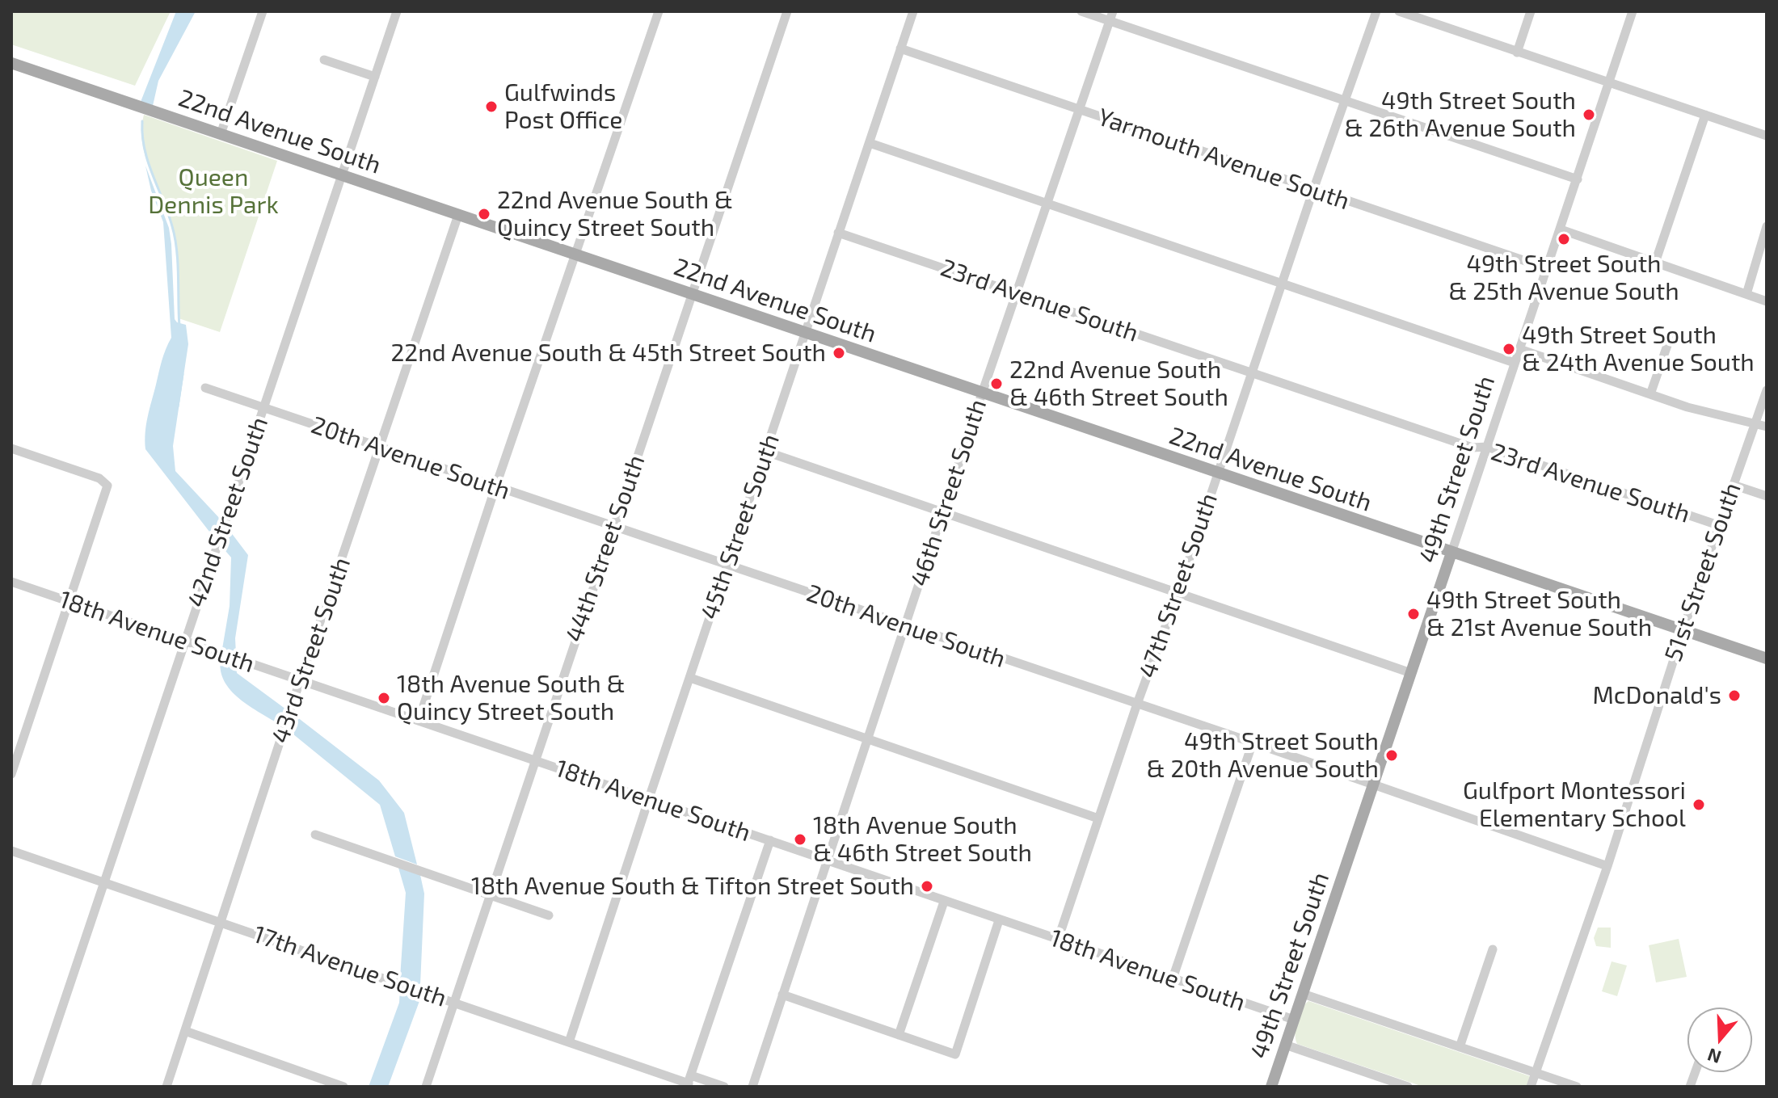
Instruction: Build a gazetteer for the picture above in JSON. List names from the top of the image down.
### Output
{
  "streets": {
    "main road": ["22nd Avenue South", "49th Street South"],
    "street": [
      "Yarmouth Avenue South",
      "23rd Avenue South",
      "20th Avenue South",
      "46th Street South",
      "42nd Street South",
      "45th Street South",
      "44th Street South",
      "51st Street South",
      "47th Street South",
      "18th Avenue South",
      "43rd Street South",
      "17th Avenue South"
    ]
  },
  "crossings": [
    ["22nd Avenue South", "49th Street South"],
    ["22nd Avenue South", "46th Street South"],
    ["22nd Avenue South", "42nd Street South"],
    ["22nd Avenue South", "45th Street South"],
    ["22nd Avenue South", "44th Street South"],
    ["22nd Avenue South", "51st Street South"],
    ["22nd Avenue South", "47th Street South"],
    ["22nd Avenue South", "43rd Street South"],
    ["Yarmouth Avenue South", "49th Street South"],
    ["Yarmouth Avenue South", "46th Street South"],
    ["Yarmouth Avenue South", "45th Street South"],
    ["Yarmouth Avenue South", "47th Street South"],
    ["23rd Avenue South", "49th Street South"],
    ["23rd Avenue South", "46th Street South"],
    ["23rd Avenue South", "45th Street South"],
    ["23rd Avenue South", "51st Street South"],
    ["23rd Avenue South", "47th Street South"],
    ["20th Avenue South", "49th Street South"],
    ["20th Avenue South", "46th Street South"],
    ["20th Avenue South", "42nd Street South"],
    ["20th Avenue South", "45th Street South"],
    ["20th Avenue South", "44th Street South"],
    ["20th Avenue South", "51st Street South"],
    ["20th Avenue South", "47th Street South"],
    ["20th Avenue South", "43rd Street South"],
    ["49th Street South", "18th Avenue South"],
    ["46th Street South", "18th Avenue South"],
    ["42nd Street South", "18th Avenue South"],
    ["42nd Street South", "17th Avenue South"],
    ["45th Street South", "18th Avenue South"],
    ["45th Street South", "17th Avenue South"],
    ["44th Street South", "18th Avenue South"],
    ["44th Street South", "17th Avenue South"],
    ["47th Street South", "18th Avenue South"],
    ["18th Avenue South", "43rd Street South"],
    ["43rd Street South", "17th Avenue South"]
  ],
  "parks": ["Queen Dennis Park"],
  "places": [
    "Gulfwinds Post Office",
    "49th Street South & 26th Avenue South",
    "22nd Avenue South & Quincy Street South",
    "49th Street South & 25th Avenue South",
    "49th Street South & 24th Avenue South",
    "22nd Avenue South & 45th Street South",
    "22nd Avenue South & 46th Street South",
    "49th Street South & 21st Avenue South",
    "McDonald's",
    "18th Avenue South & Quincy Street South",
    "49th Street South & 20th Avenue South",
    "Gulfport Montessori Elementary School",
    "18th Avenue South & 46th Street South",
    "18th Avenue South & Tifton Street South"
  ],
  "north": "bottom"
}
